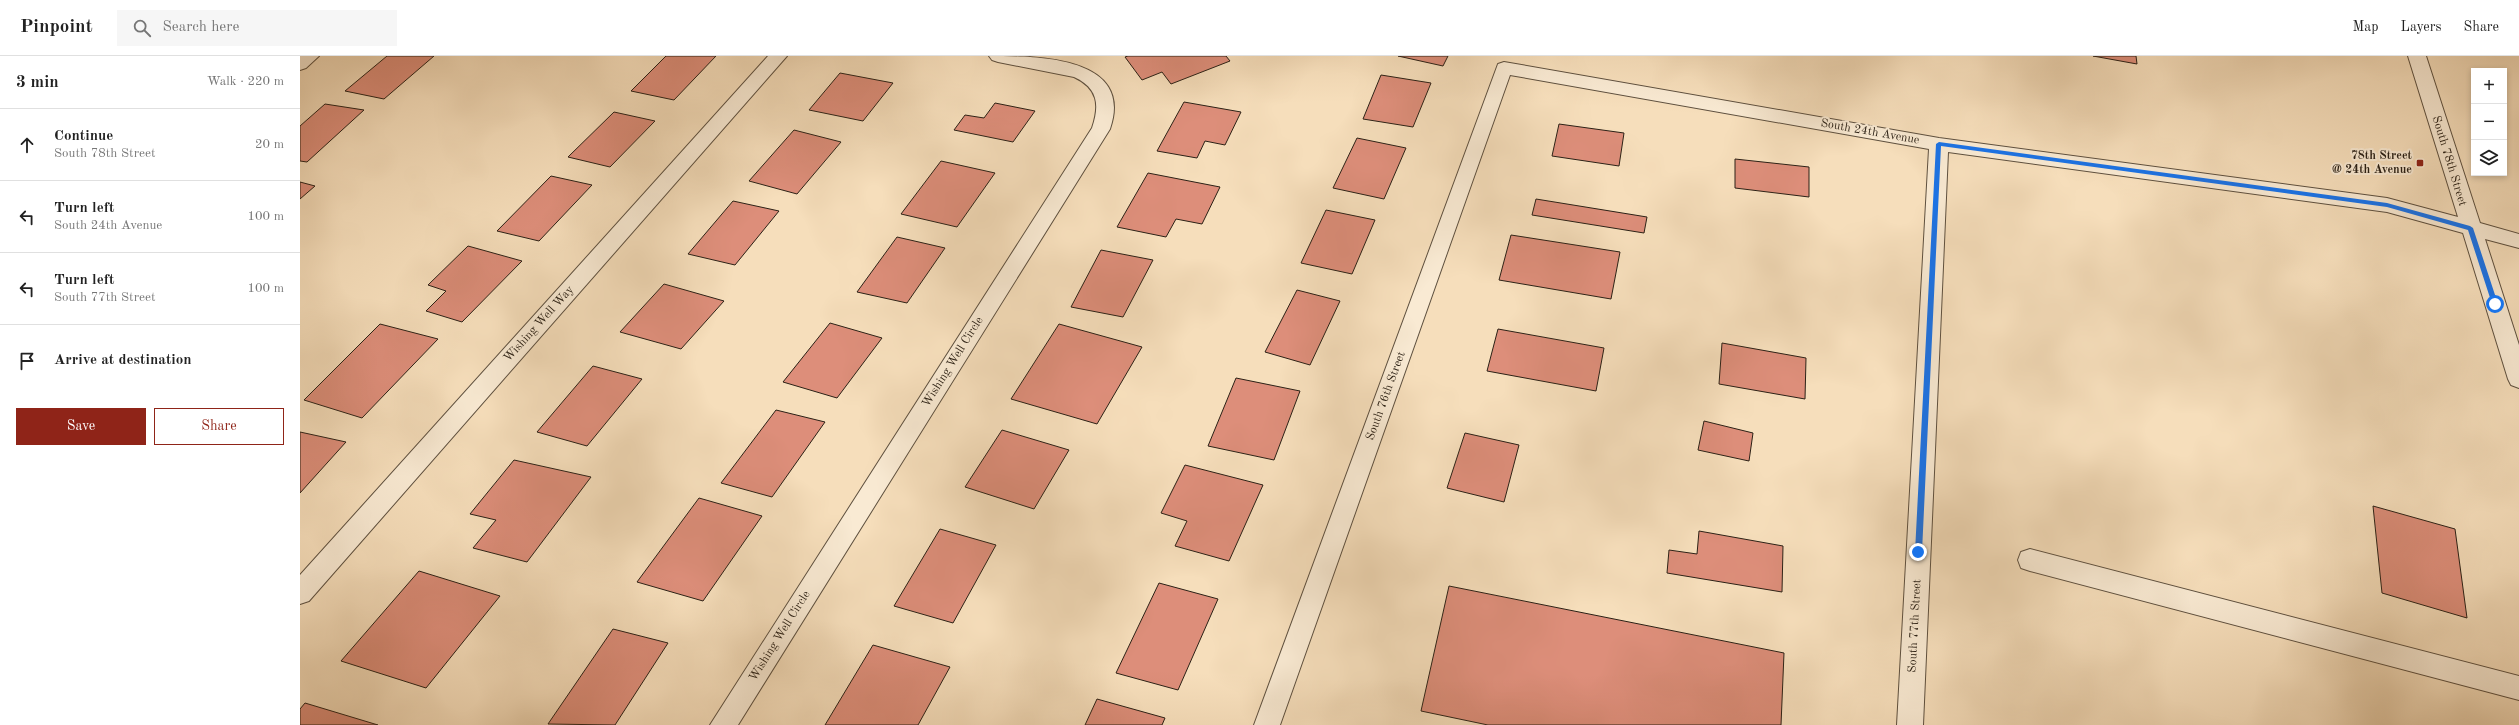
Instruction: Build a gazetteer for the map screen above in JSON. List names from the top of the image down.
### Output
{
  "streets": {
    "street": [
      "South 24th Avenue",
      "South 78th Street",
      "Wishing Well Way",
      "Wishing Well Circle",
      "South 76th Street",
      "South 77th Street"
    ]
  },
  "crossings": [
    ["South 24th Avenue", "South 78th Street"],
    ["South 24th Avenue", "South 76th Street"],
    ["South 24th Avenue", "South 77th Street"]
  ],
  "places": {
    "transit": ["78th Street @ 24th Avenue"]
  },
  "page": {
    "header": "Pinpoint",
    "search": "Search here",
    "nav": ["Map", "Layers", "Share"],
    "heading": ["3 min", "Walk · 220 m"],
    "map_buttons": ["+", "−"],
    "list": [
      ["Continue", "South 78th Street", "20 m"],
      ["Turn left", "South 24th Avenue", "100 m"],
      ["Turn left", "South 77th Street", "100 m"],
      "Arrive at destination"
    ],
    "buttons": ["Save", "Share"]
  }
}
